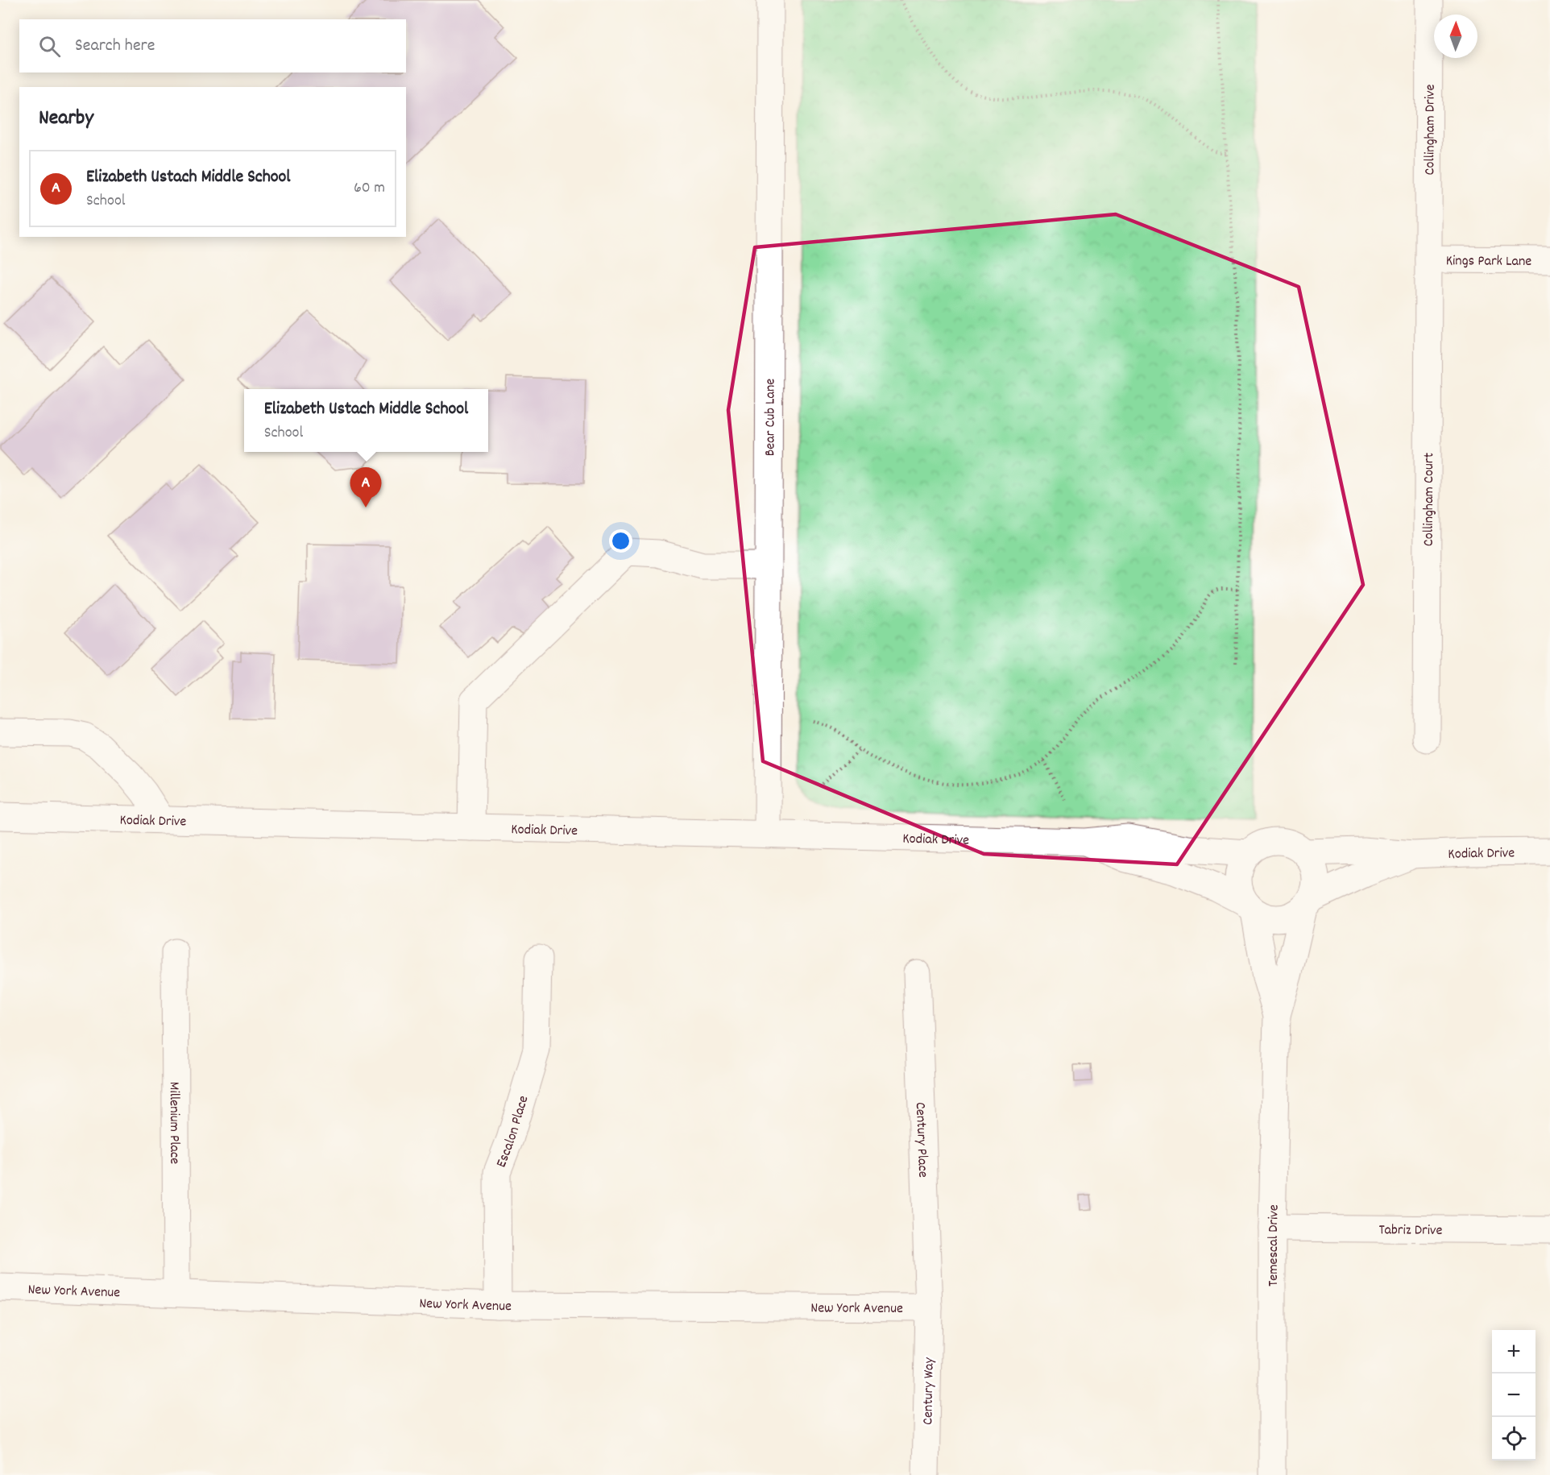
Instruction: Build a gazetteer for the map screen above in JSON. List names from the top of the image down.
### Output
{
  "streets": {
    "street": [
      "Collingham Drive",
      "Kings Park Lane",
      "Bear Cub Lane",
      "Collingham Court",
      "Kodiak Drive",
      "Millenium Place",
      "Escalon Place",
      "Century Place",
      "Tabriz Drive",
      "Temescal Drive",
      "New York Avenue",
      "Century Way"
    ]
  },
  "crossings": [
    ["Collingham Drive", "Kings Park Lane"],
    ["Collingham Drive", "Collingham Court"],
    ["Kings Park Lane", "Collingham Court"],
    ["Bear Cub Lane", "Kodiak Drive"],
    ["Kodiak Drive", "Temescal Drive"],
    ["Millenium Place", "New York Avenue"],
    ["Escalon Place", "New York Avenue"],
    ["Century Place", "New York Avenue"],
    ["Century Place", "Century Way"],
    ["Tabriz Drive", "Temescal Drive"],
    ["New York Avenue", "Century Way"]
  ],
  "north": "top",
  "page": {
    "search": "Search here",
    "heading": "Nearby",
    "list": [
      {
        "mark": "A",
        "name": "Elizabeth Ustach Middle School",
        "note": "School",
        "value": "60 m"
      }
    ],
    "popup": ["Elizabeth Ustach Middle School", "School"],
    "pins": "A",
    "map_buttons": ["+", "−"]
  }
}
